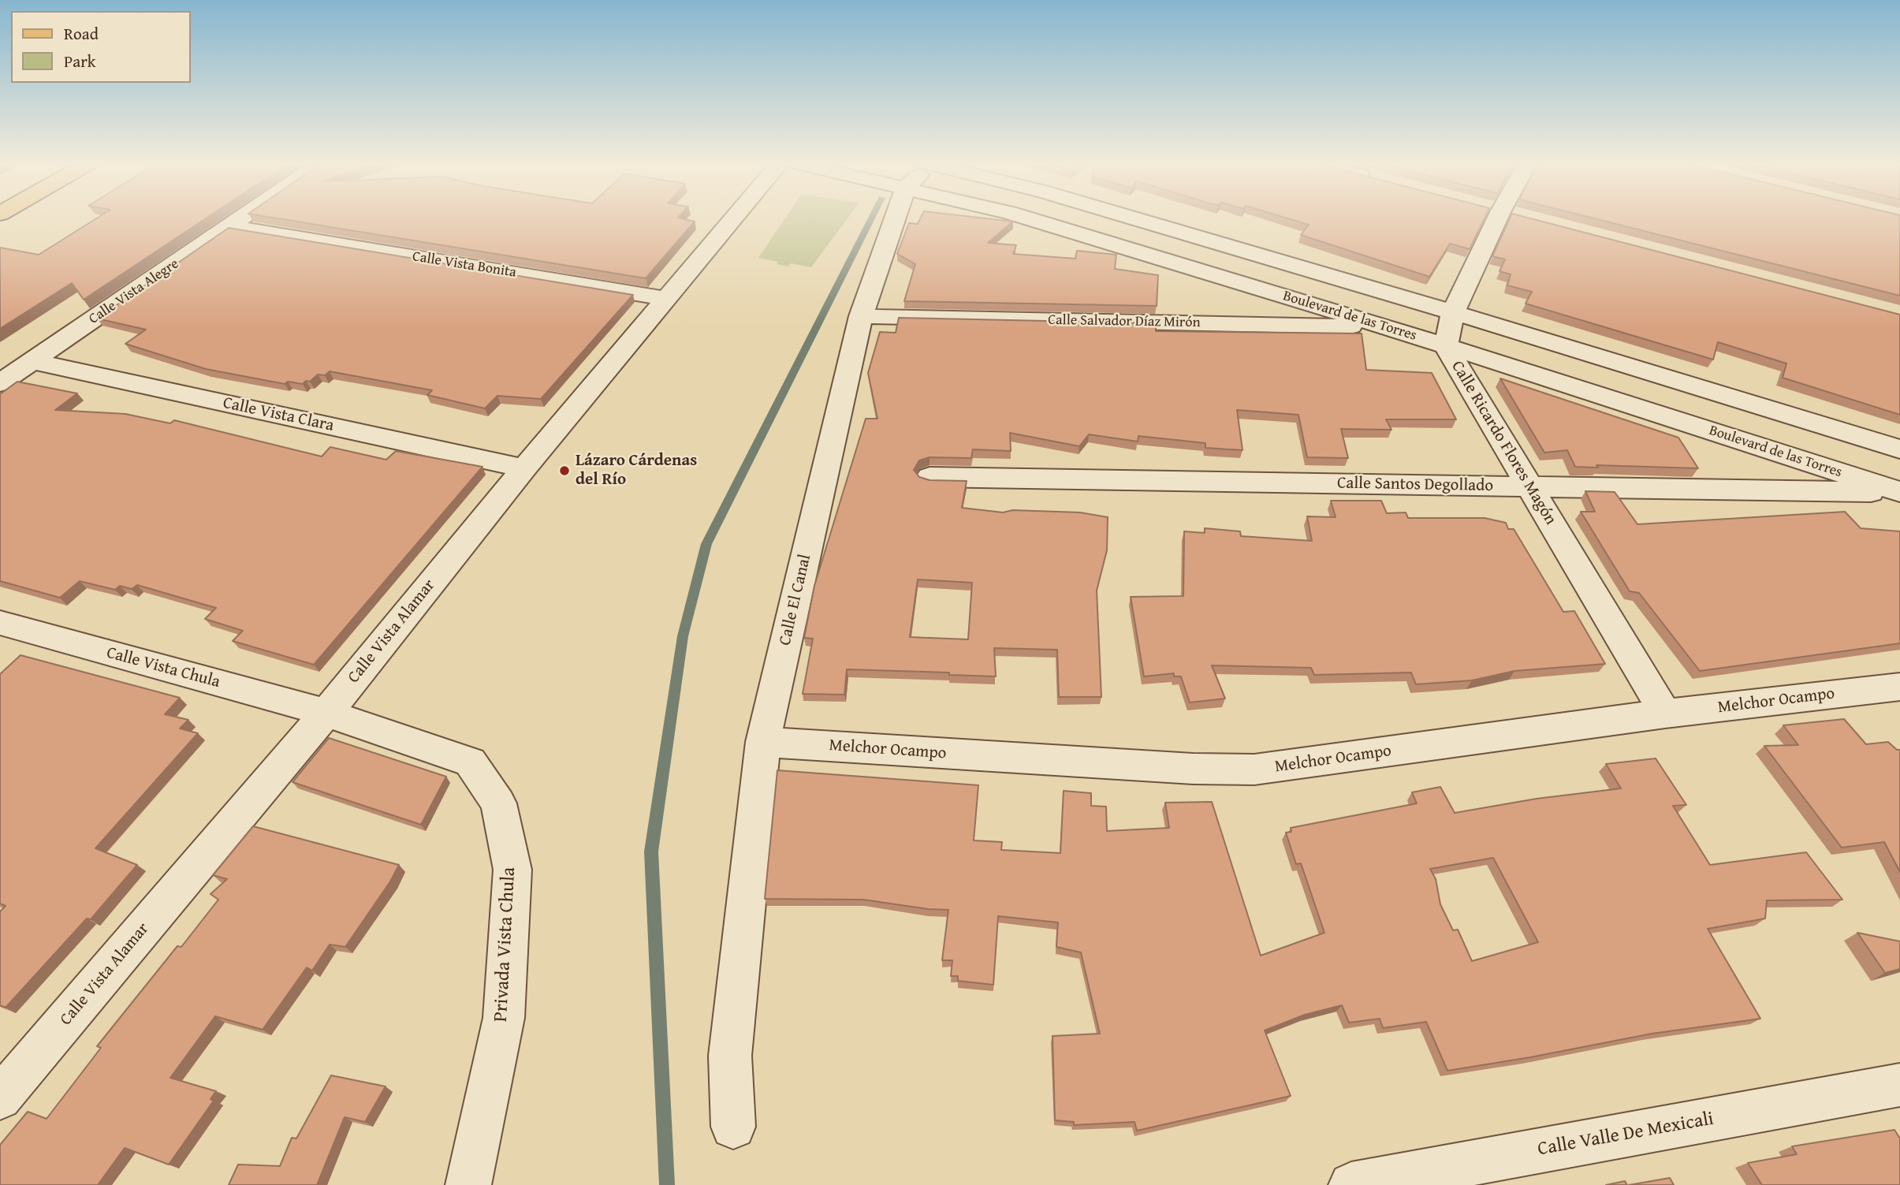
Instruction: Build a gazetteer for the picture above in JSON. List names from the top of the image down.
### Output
{
  "streets": {
    "street": [
      "Calle Vista Bonita",
      "Calle Vista Alegre",
      "Boulevard de las Torres",
      "Calle Salvador Díaz Mirón",
      "Calle Vista Clara",
      "Calle Ricardo Flores Magón",
      "Calle Santos Degollado",
      "Calle El Canal",
      "Calle Vista Alamar",
      "Calle Vista Chula",
      "Melchor Ocampo",
      "Privada Vista Chula",
      "Calle Valle De Mexicali"
    ]
  },
  "crossings": [
    ["Calle Vista Bonita", "Calle Vista Alegre"],
    ["Calle Vista Bonita", "Calle Vista Alamar"],
    ["Calle Vista Alegre", "Calle Vista Clara"],
    ["Boulevard de las Torres", "Calle Salvador Díaz Mirón"],
    ["Boulevard de las Torres", "Calle Ricardo Flores Magón"],
    ["Boulevard de las Torres", "Calle Santos Degollado"],
    ["Calle Salvador Díaz Mirón", "Calle El Canal"],
    ["Calle Vista Clara", "Calle Vista Alamar"],
    ["Calle Ricardo Flores Magón", "Calle Santos Degollado"],
    ["Calle Ricardo Flores Magón", "Melchor Ocampo"],
    ["Calle El Canal", "Melchor Ocampo"],
    ["Calle Vista Alamar", "Calle Vista Chula"],
    ["Calle Vista Alamar", "Privada Vista Chula"],
    ["Calle Vista Chula", "Privada Vista Chula"]
  ],
  "places": ["Lázaro Cárdenas del Río"],
  "legend": ["Road", "Park"]
}
